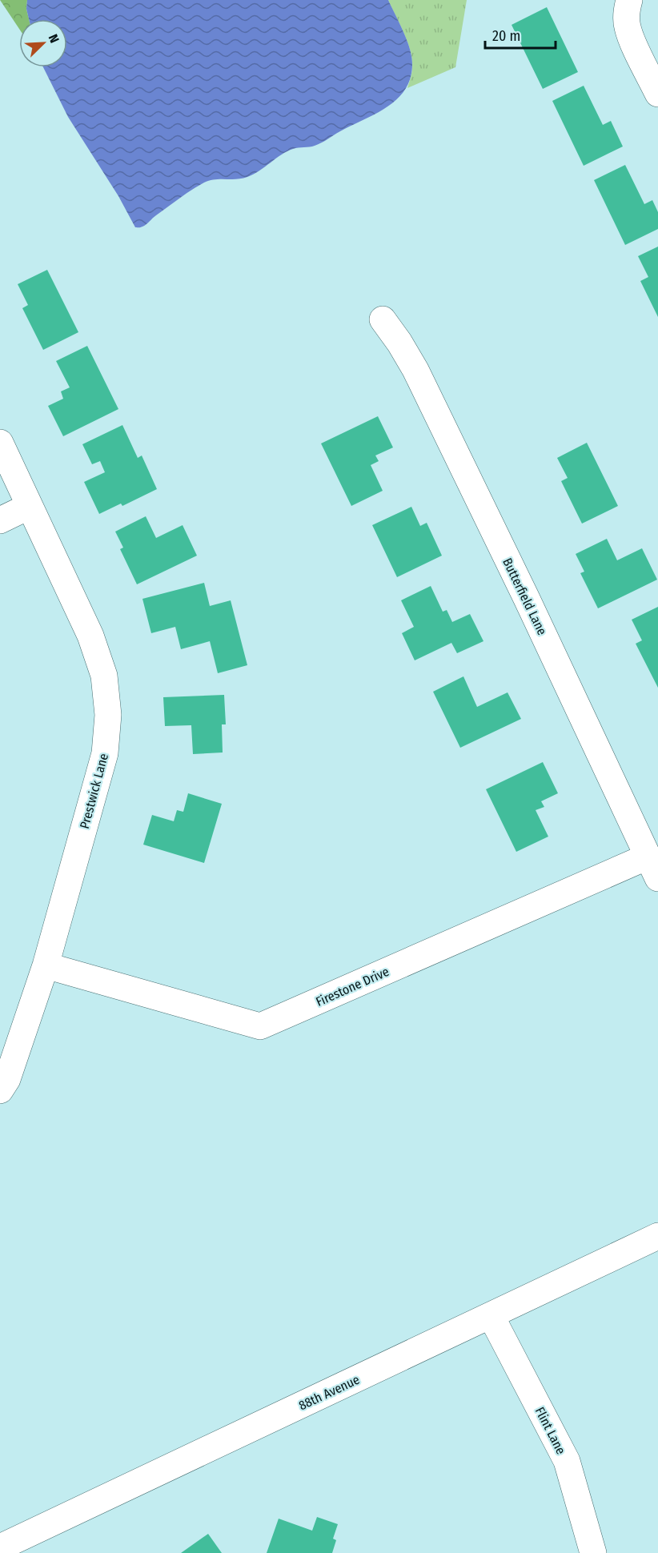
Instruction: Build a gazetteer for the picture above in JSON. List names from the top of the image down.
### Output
{
  "streets": {
    "street": [
      "Butterfield Lane",
      "Prestwick Lane",
      "Firestone Drive",
      "88th Avenue",
      "Flint Lane"
    ]
  },
  "crossings": [
    ["Butterfield Lane", "Firestone Drive"],
    ["Prestwick Lane", "Firestone Drive"],
    ["88th Avenue", "Flint Lane"]
  ],
  "scale_bar": "20 m",
  "north": "top right"
}
